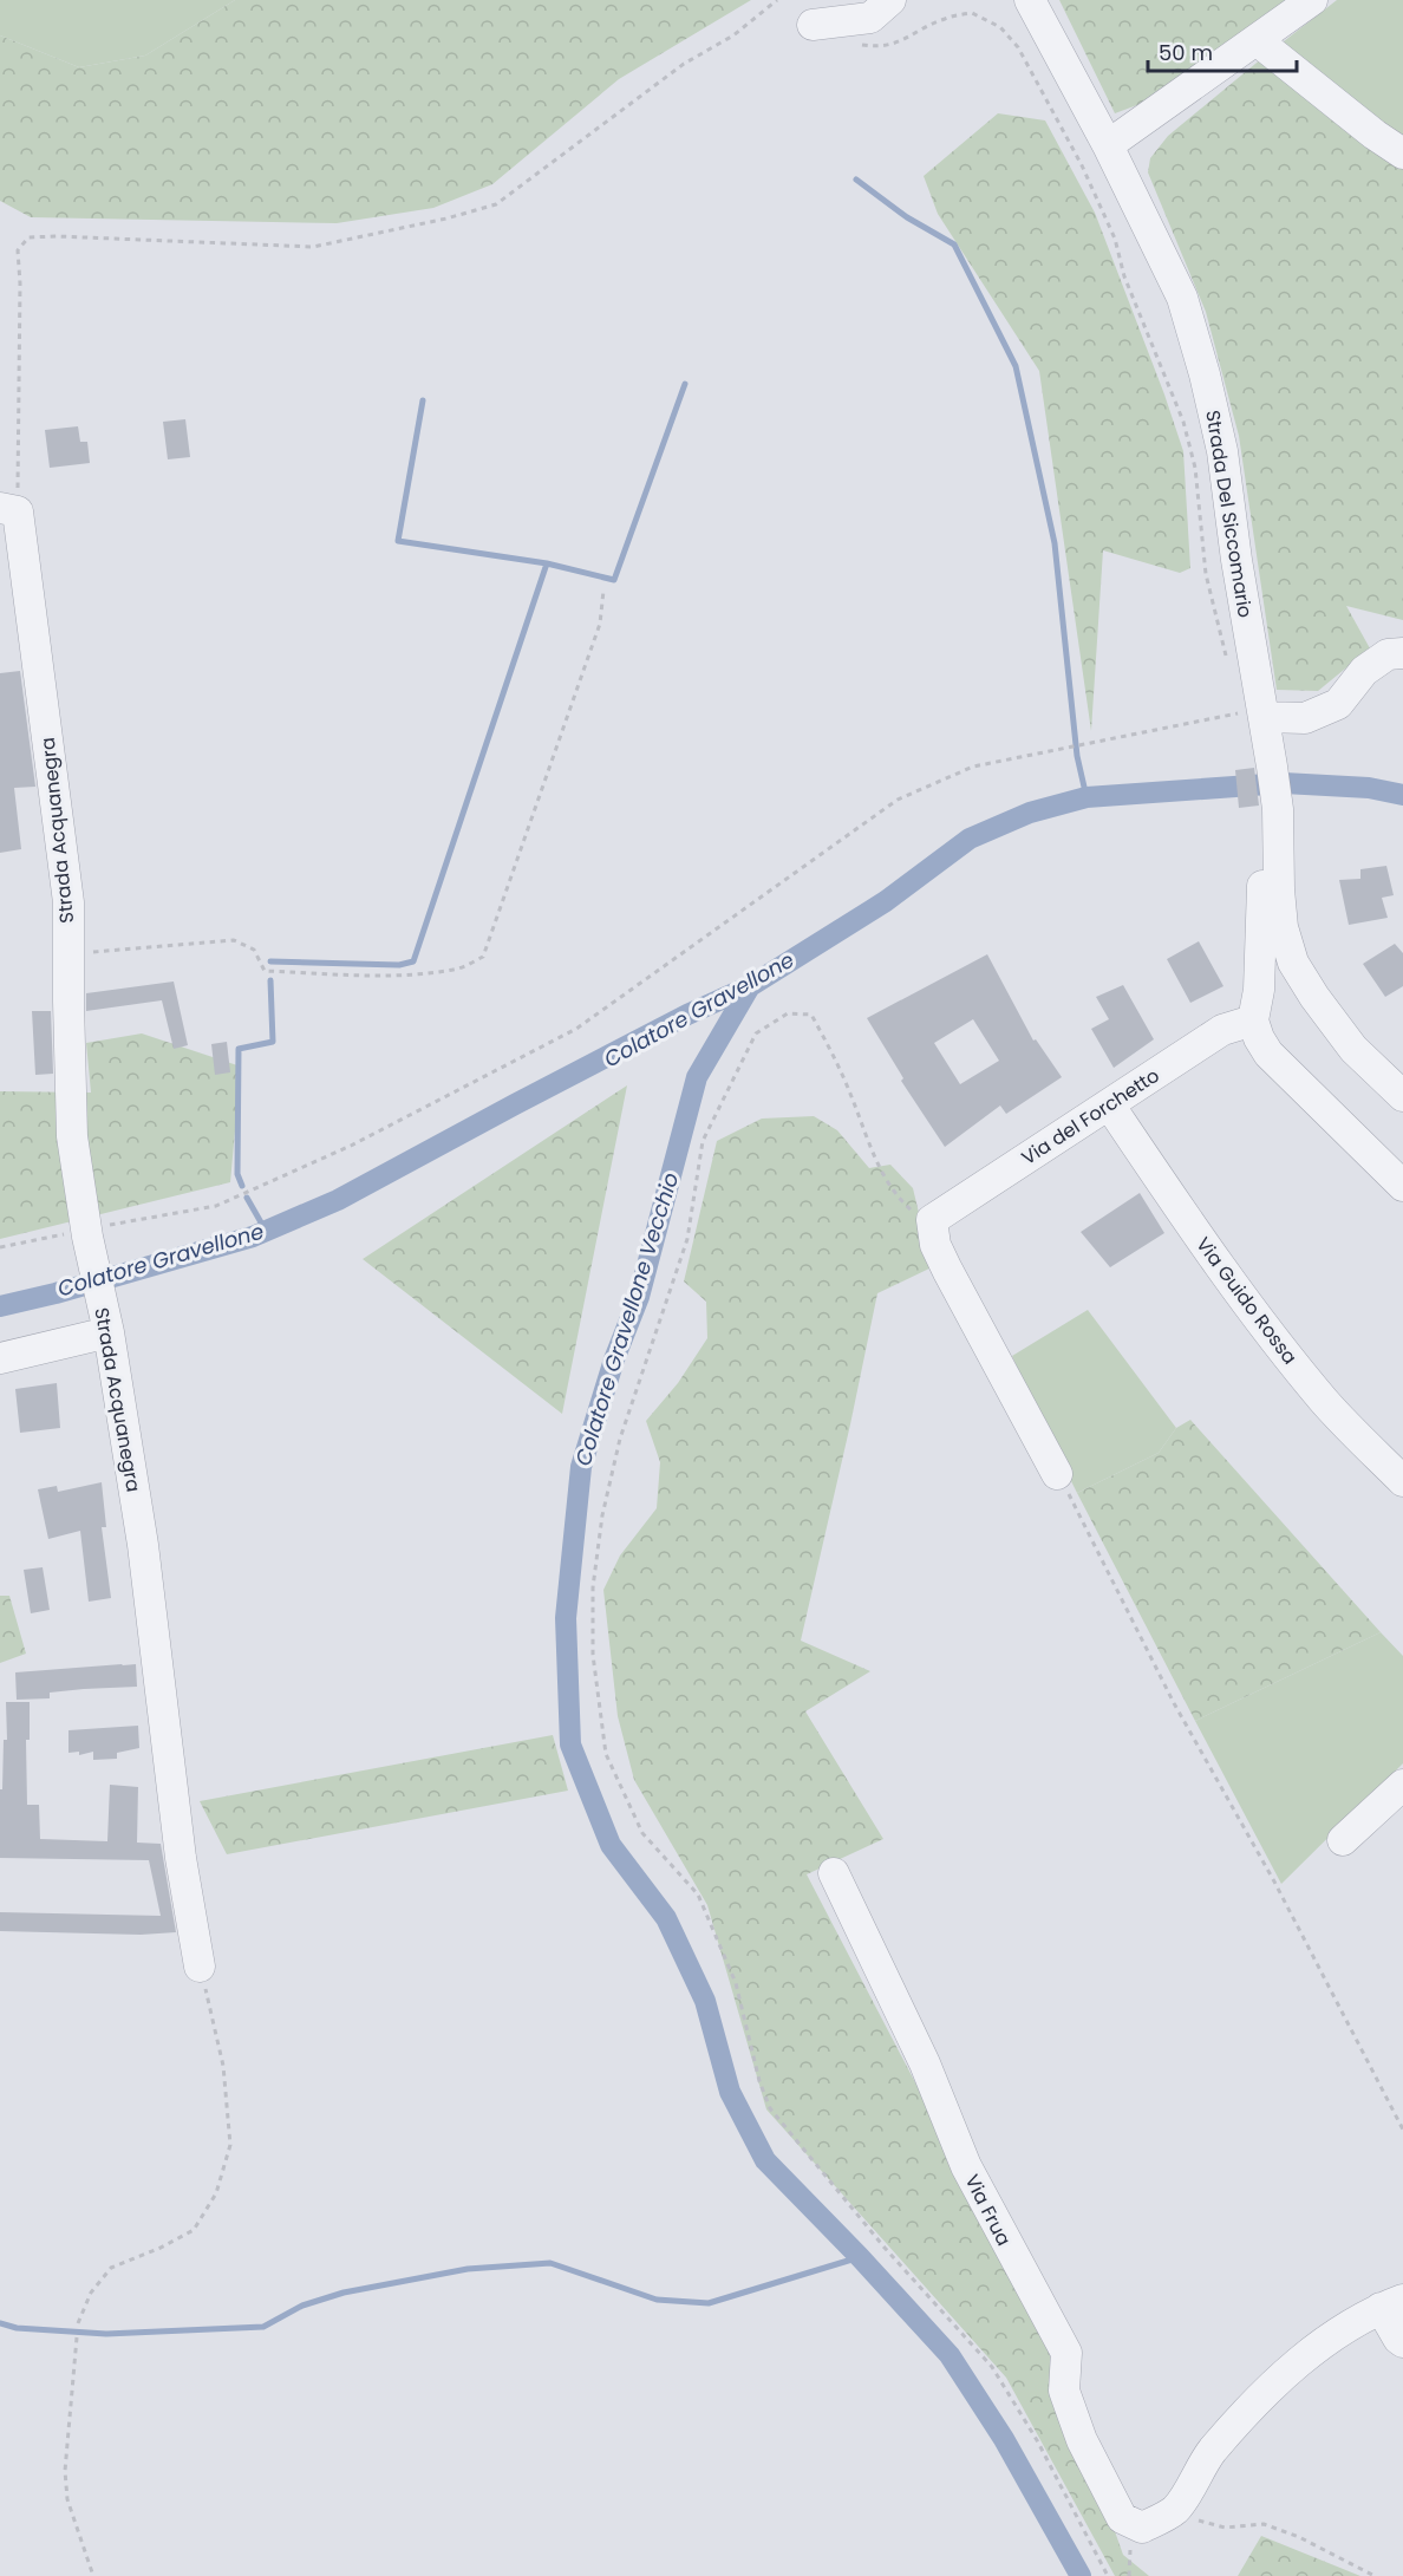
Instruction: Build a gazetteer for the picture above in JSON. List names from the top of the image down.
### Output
{
  "streets": {
    "street": [
      "Strada Del Siccomario",
      "Strada Acquanegra",
      "Via del Forchetto",
      "Via Guido Rossa",
      "Via Frua"
    ]
  },
  "crossings": [
    ["Via del Forchetto", "Via Guido Rossa"]
  ],
  "water": ["Colatore Gravellone", "Colatore Gravellone Vecchio"],
  "scale_bar": "50 m"
}
